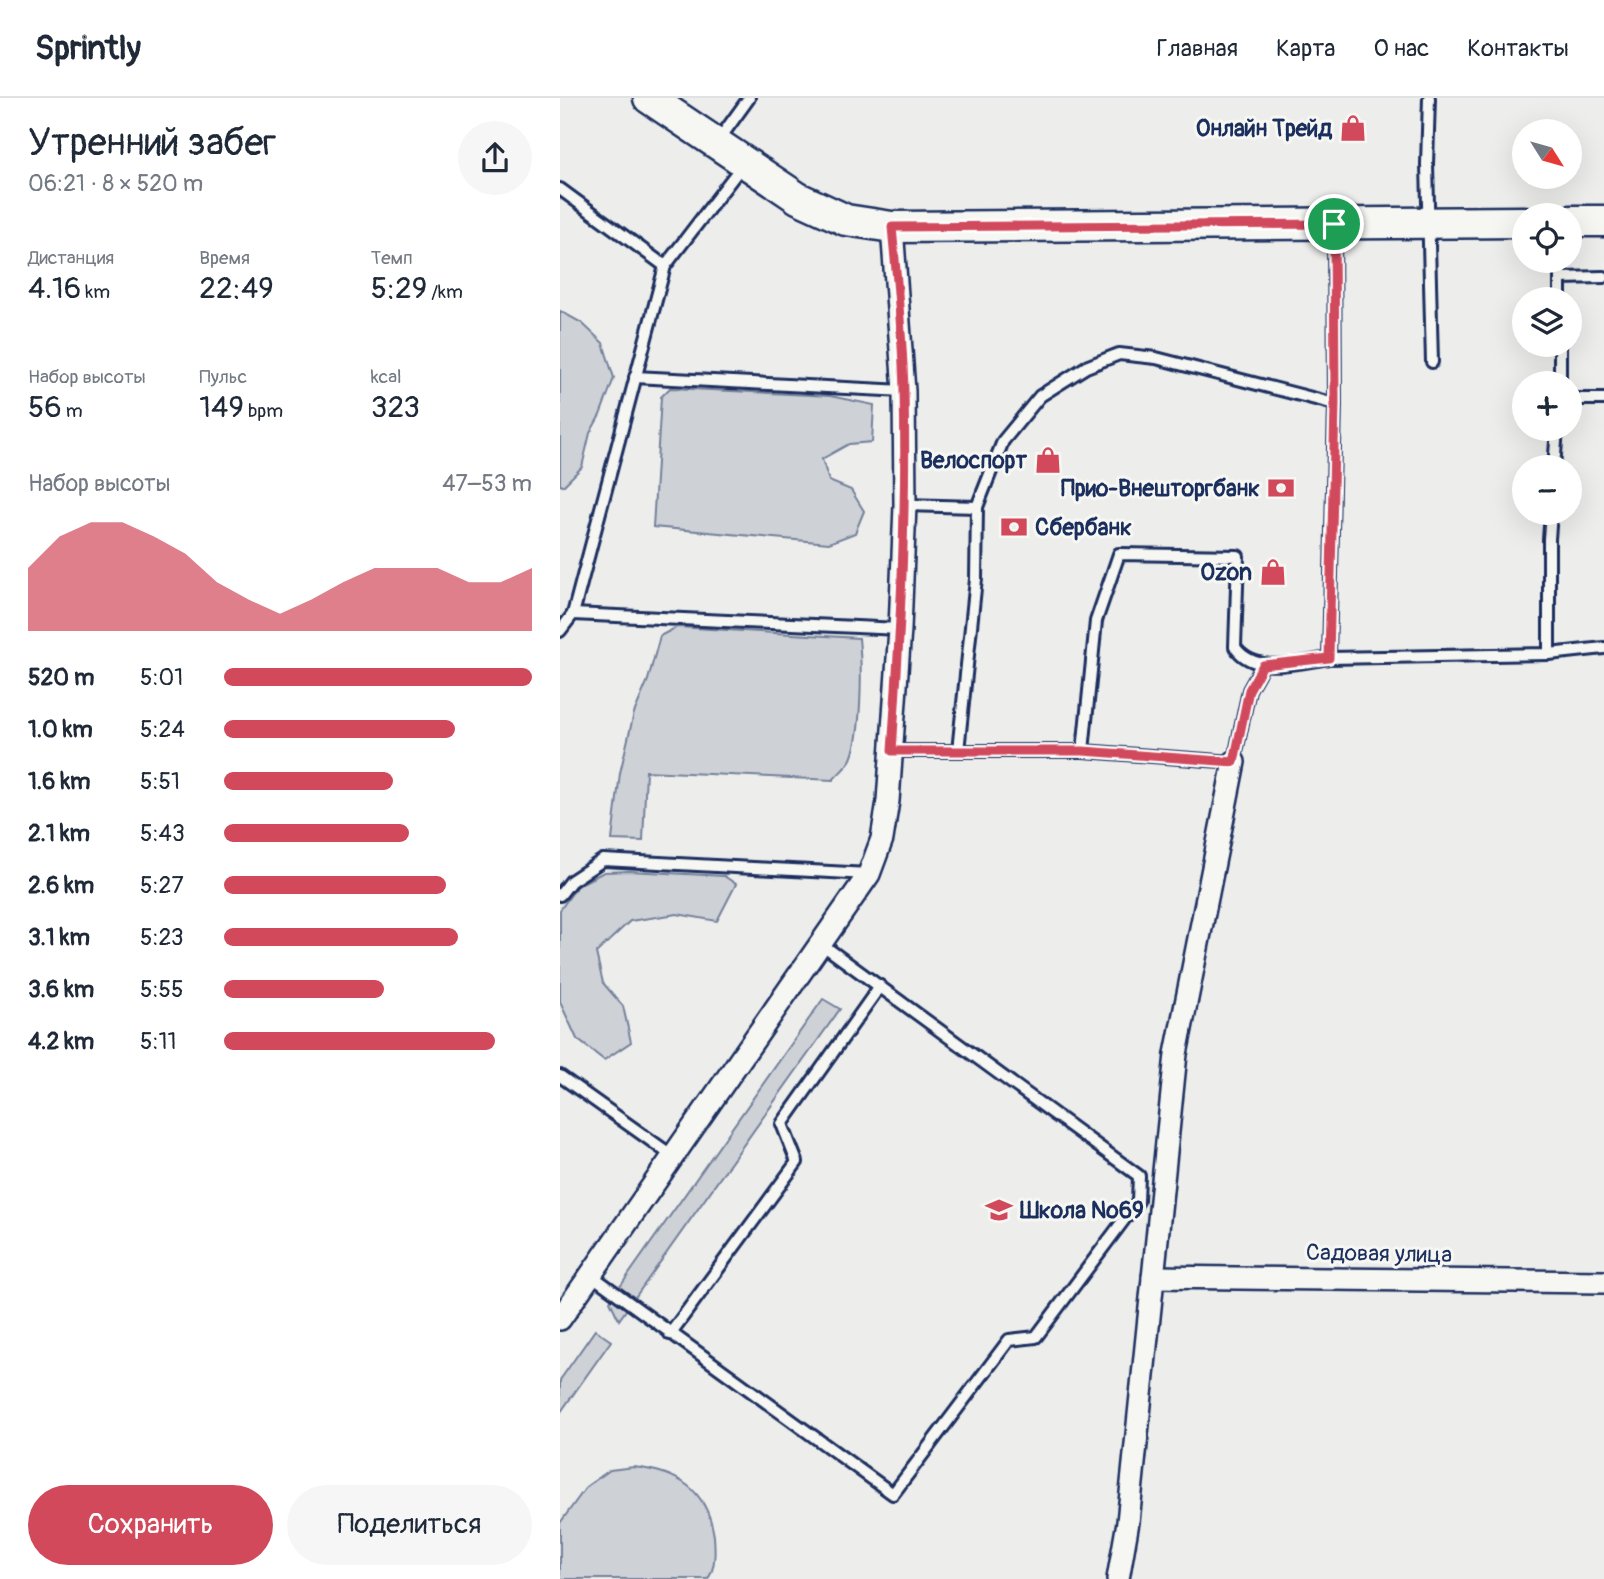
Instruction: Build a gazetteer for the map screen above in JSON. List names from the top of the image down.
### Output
{
  "streets": {
    "street": ["Садовая улица"]
  },
  "places": {
    "shop": ["Онлайн Трейд", "Велоспорт", "Ozon"],
    "bank": ["Прио-Внешторгбанк", "Сбербанк"],
    "school or university": ["Школа №69"]
  },
  "north": "bottom right",
  "page": {
    "header": "Sprintly",
    "nav": [
      "Главная",
      "Карта",
      "О нас",
      "Контакты"
    ],
    "heading": ["Утренний забег", "06:21 · 8 × 520 m"],
    "map_buttons": ["+", "−"],
    "stats": [
      ["Дистанция", "4.16 km"],
      ["Время", "22:49"],
      ["Темп", "5:29 /km"],
      ["Набор высоты", "56 m"],
      ["Пульс", "149 bpm"],
      ["kcal", "323"]
    ],
    "chart": ["Набор высоты", "47–53 m"],
    "list": [
      {
        "name": "520 m",
        "note": "5:01"
      },
      {
        "name": "1.0 km",
        "note": "5:24"
      },
      {
        "name": "1.6 km",
        "note": "5:51"
      },
      {
        "name": "2.1 km",
        "note": "5:43"
      },
      {
        "name": "2.6 km",
        "note": "5:27"
      },
      {
        "name": "3.1 km",
        "note": "5:23"
      },
      {
        "name": "3.6 km",
        "note": "5:55"
      },
      {
        "name": "4.2 km",
        "note": "5:11"
      }
    ],
    "buttons": ["Сохранить", "Поделиться"]
  }
}
